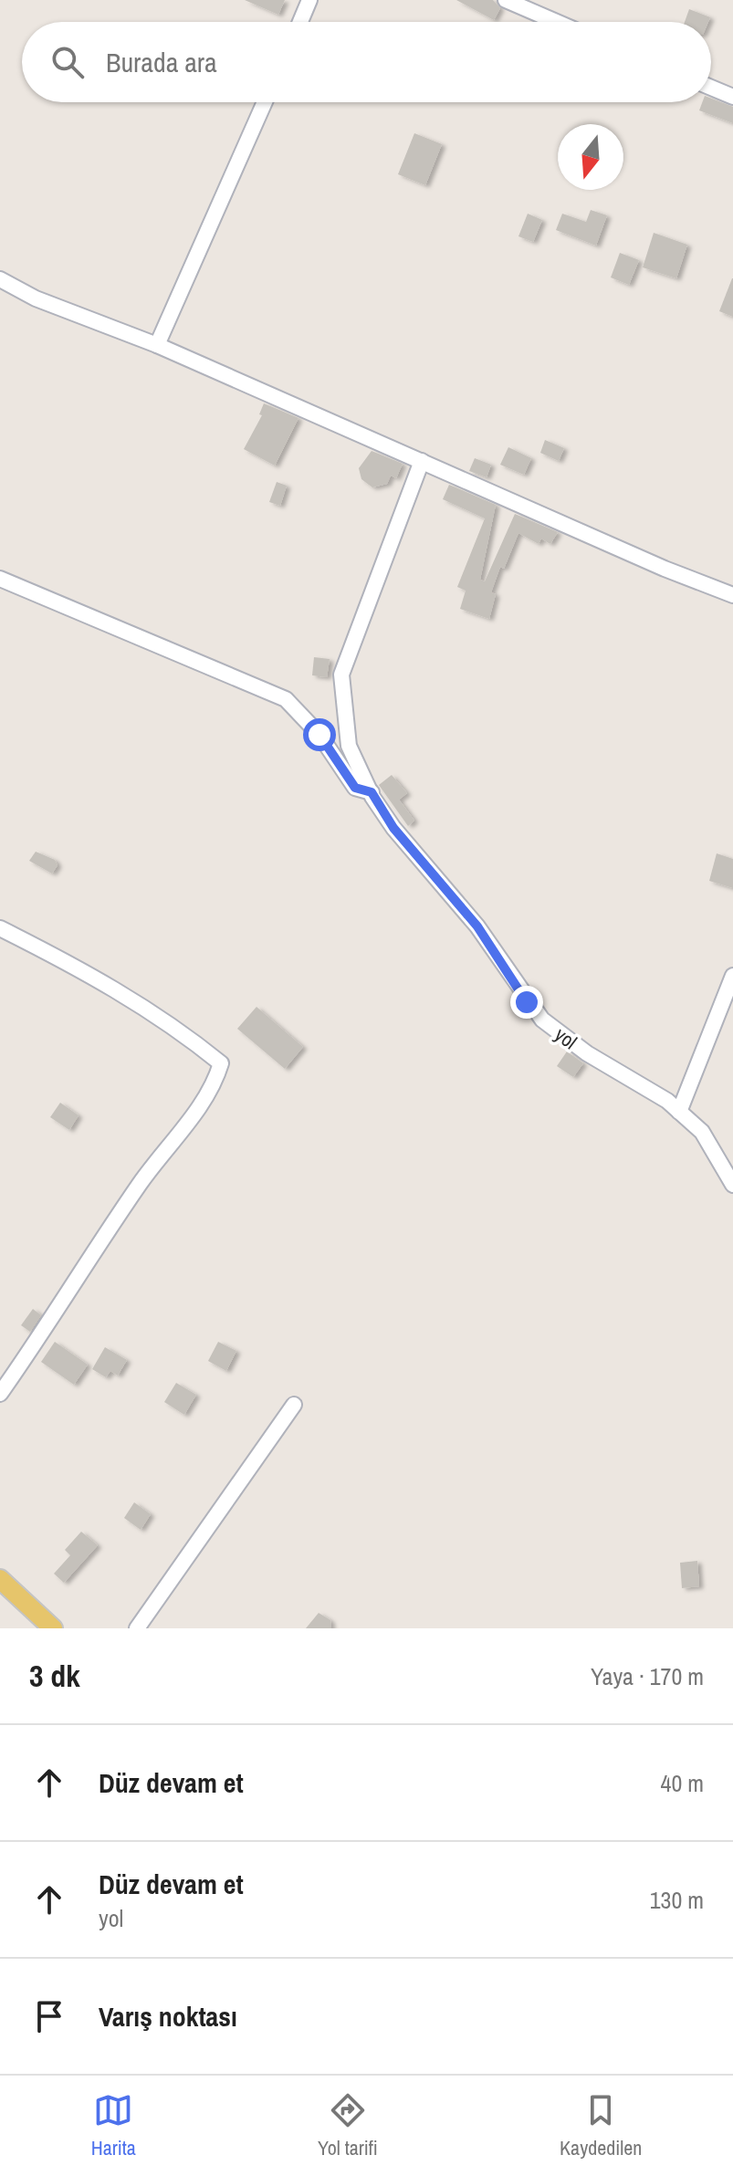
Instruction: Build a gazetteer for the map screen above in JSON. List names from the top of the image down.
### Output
{
  "streets": {
    "street": ["yol"]
  },
  "north": "bottom",
  "page": {
    "search": "Burada ara",
    "heading": ["3 dk", "Yaya · 170 m"],
    "list": [
      ["Düz devam et", "40 m"],
      ["Düz devam et", "yol", "130 m"],
      "Varış noktası"
    ],
    "nav": ["Harita", "Yol tarifi", "Kaydedilen"]
  }
}
